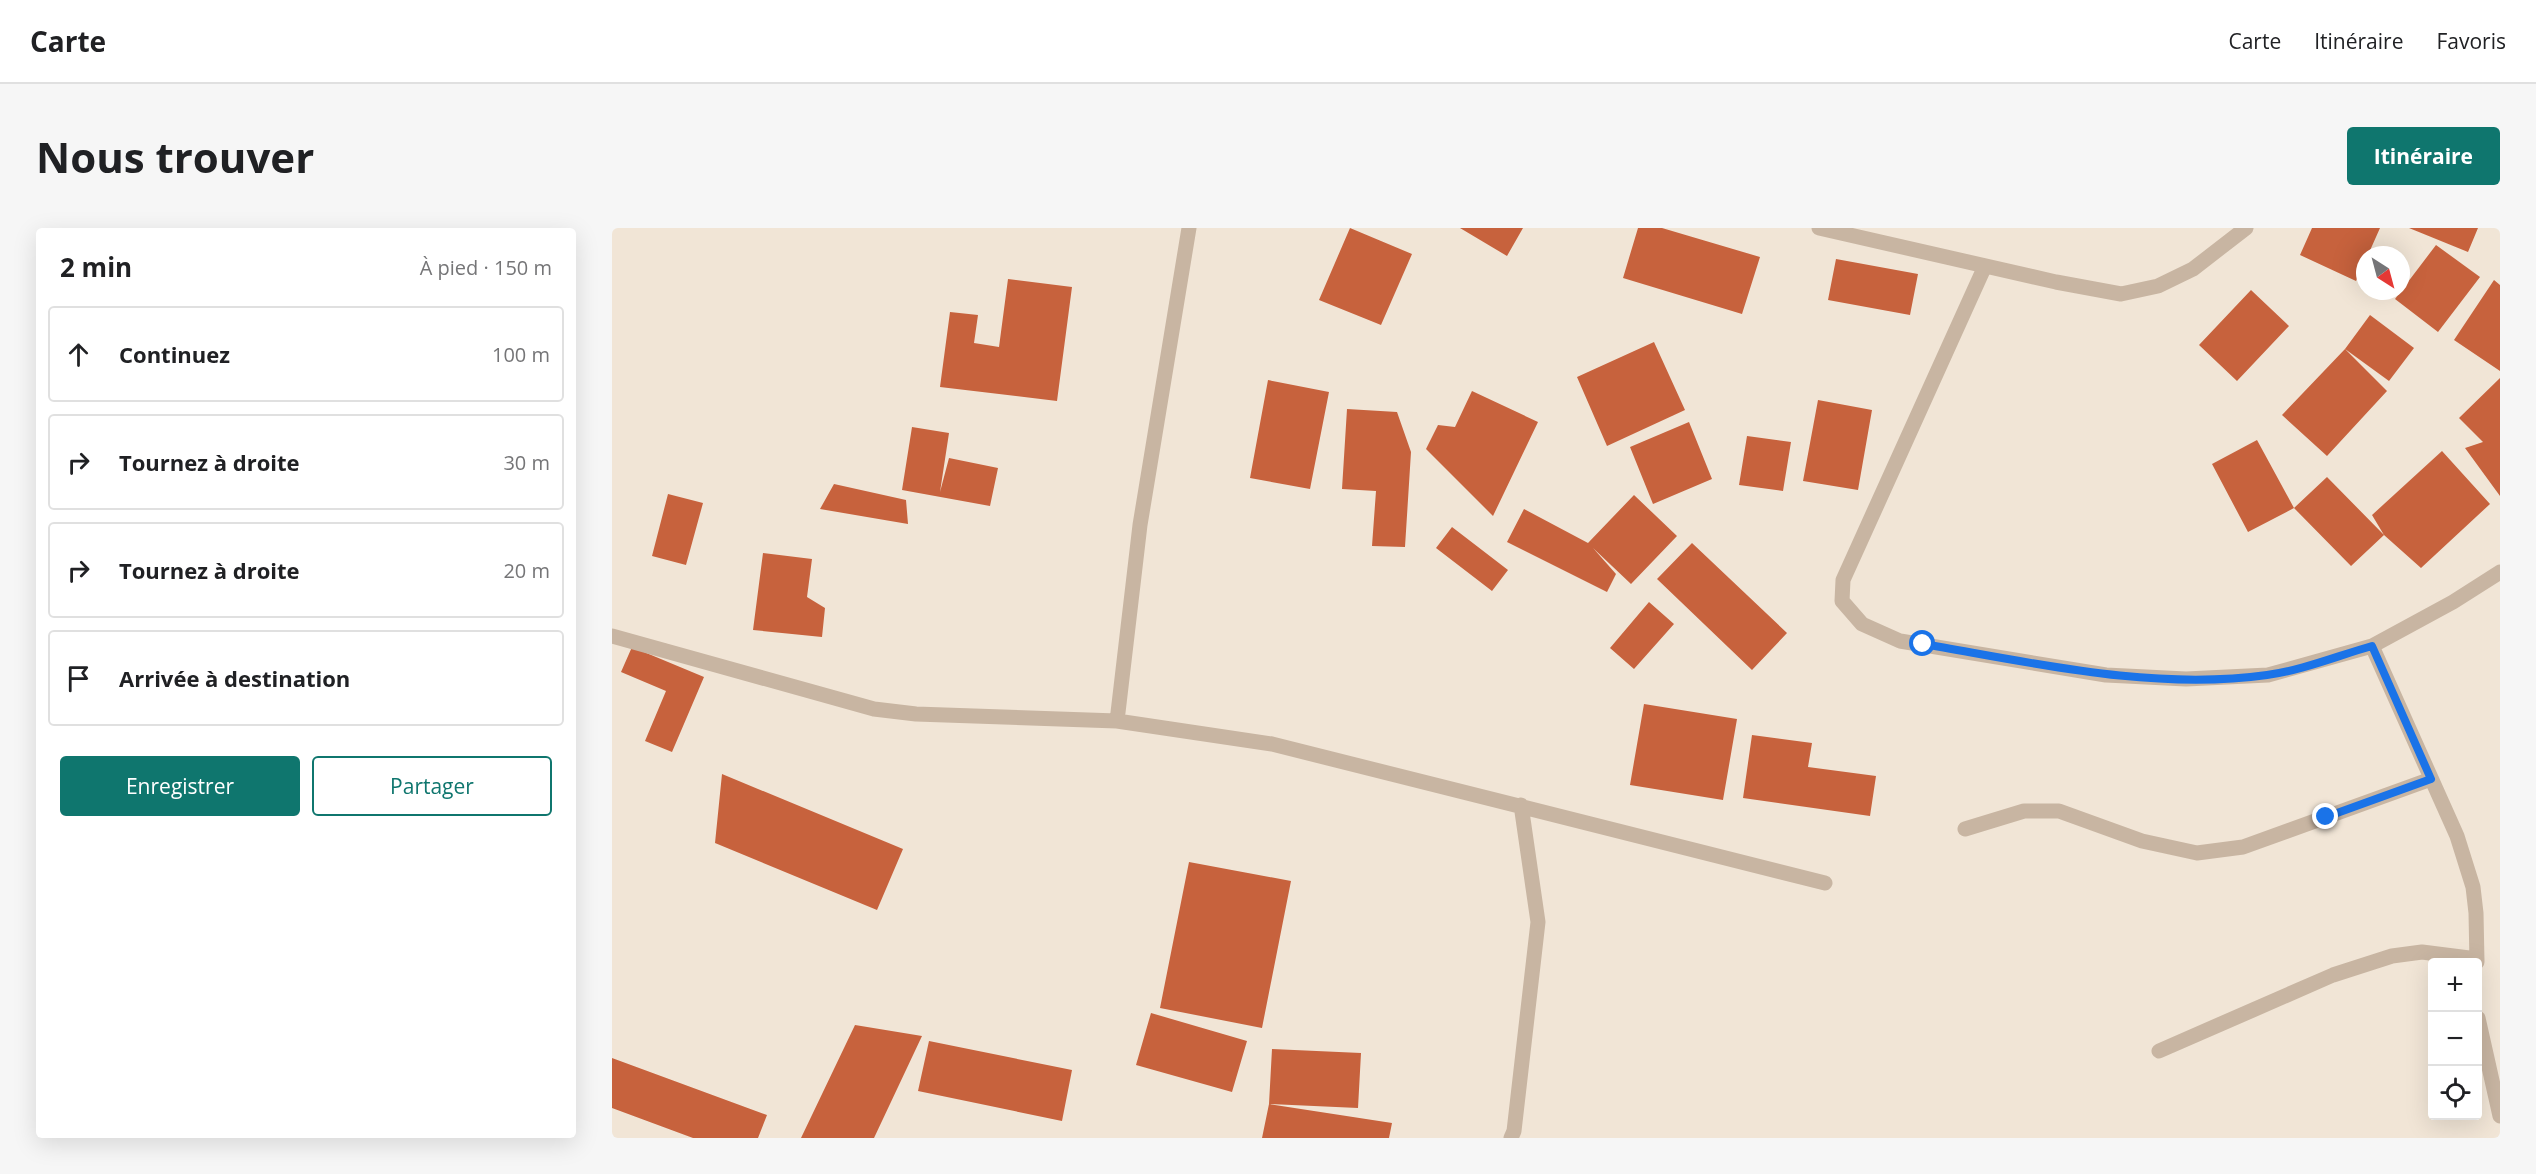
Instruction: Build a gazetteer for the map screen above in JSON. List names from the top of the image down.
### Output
{
  "north": "bottom right",
  "page": {
    "header": "Carte",
    "nav": ["Carte", "Itinéraire", "Favoris"],
    "buttons": [
      "Itinéraire",
      ["Enregistrer", "Partager"]
    ],
    "title": "Nous trouver",
    "heading": ["2 min", "À pied · 150 m"],
    "list": [
      ["Continuez", "100 m"],
      ["Tournez à droite", "30 m"],
      ["Tournez à droite", "20 m"],
      "Arrivée à destination"
    ],
    "map_buttons": ["+", "−"]
  }
}
